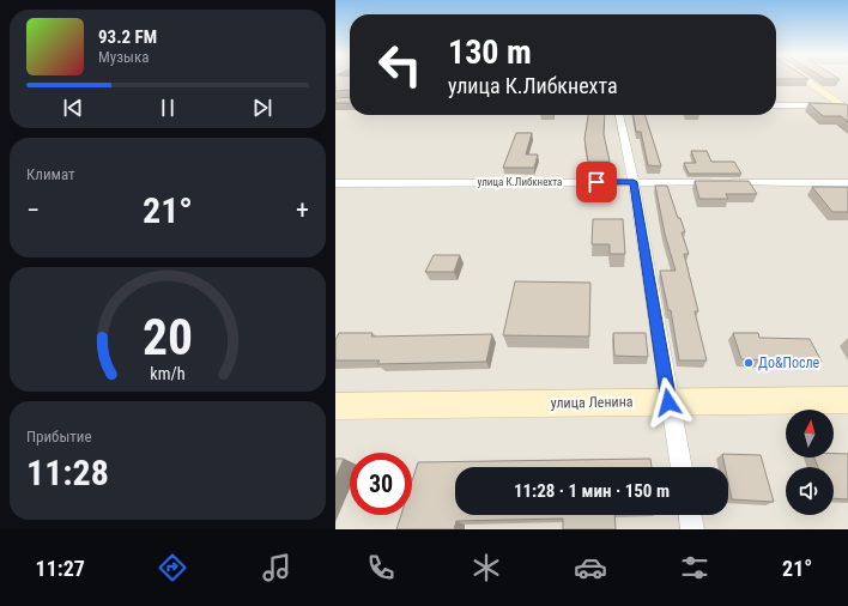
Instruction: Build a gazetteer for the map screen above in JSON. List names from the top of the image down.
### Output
{
  "streets": {
    "main road": ["улица Ленина"],
    "street": ["улица К.Либкнехта"]
  },
  "places": ["До&После"],
  "north": "top",
  "page": {
    "turn": ["130 m", "улица К.Либкнехта"],
    "song": ["93.2 FM", "Музыка"],
    "tile": [
      "Климат",
      ["Прибытие", "11:28"]
    ],
    "heat": ["−", "21°", "+"],
    "limit": "30",
    "trip": "11:28 · 1 мин · 150 m",
    "tabs": ["11:27", "21°"],
    "gauge": ["20", "km/h"]
  }
}
